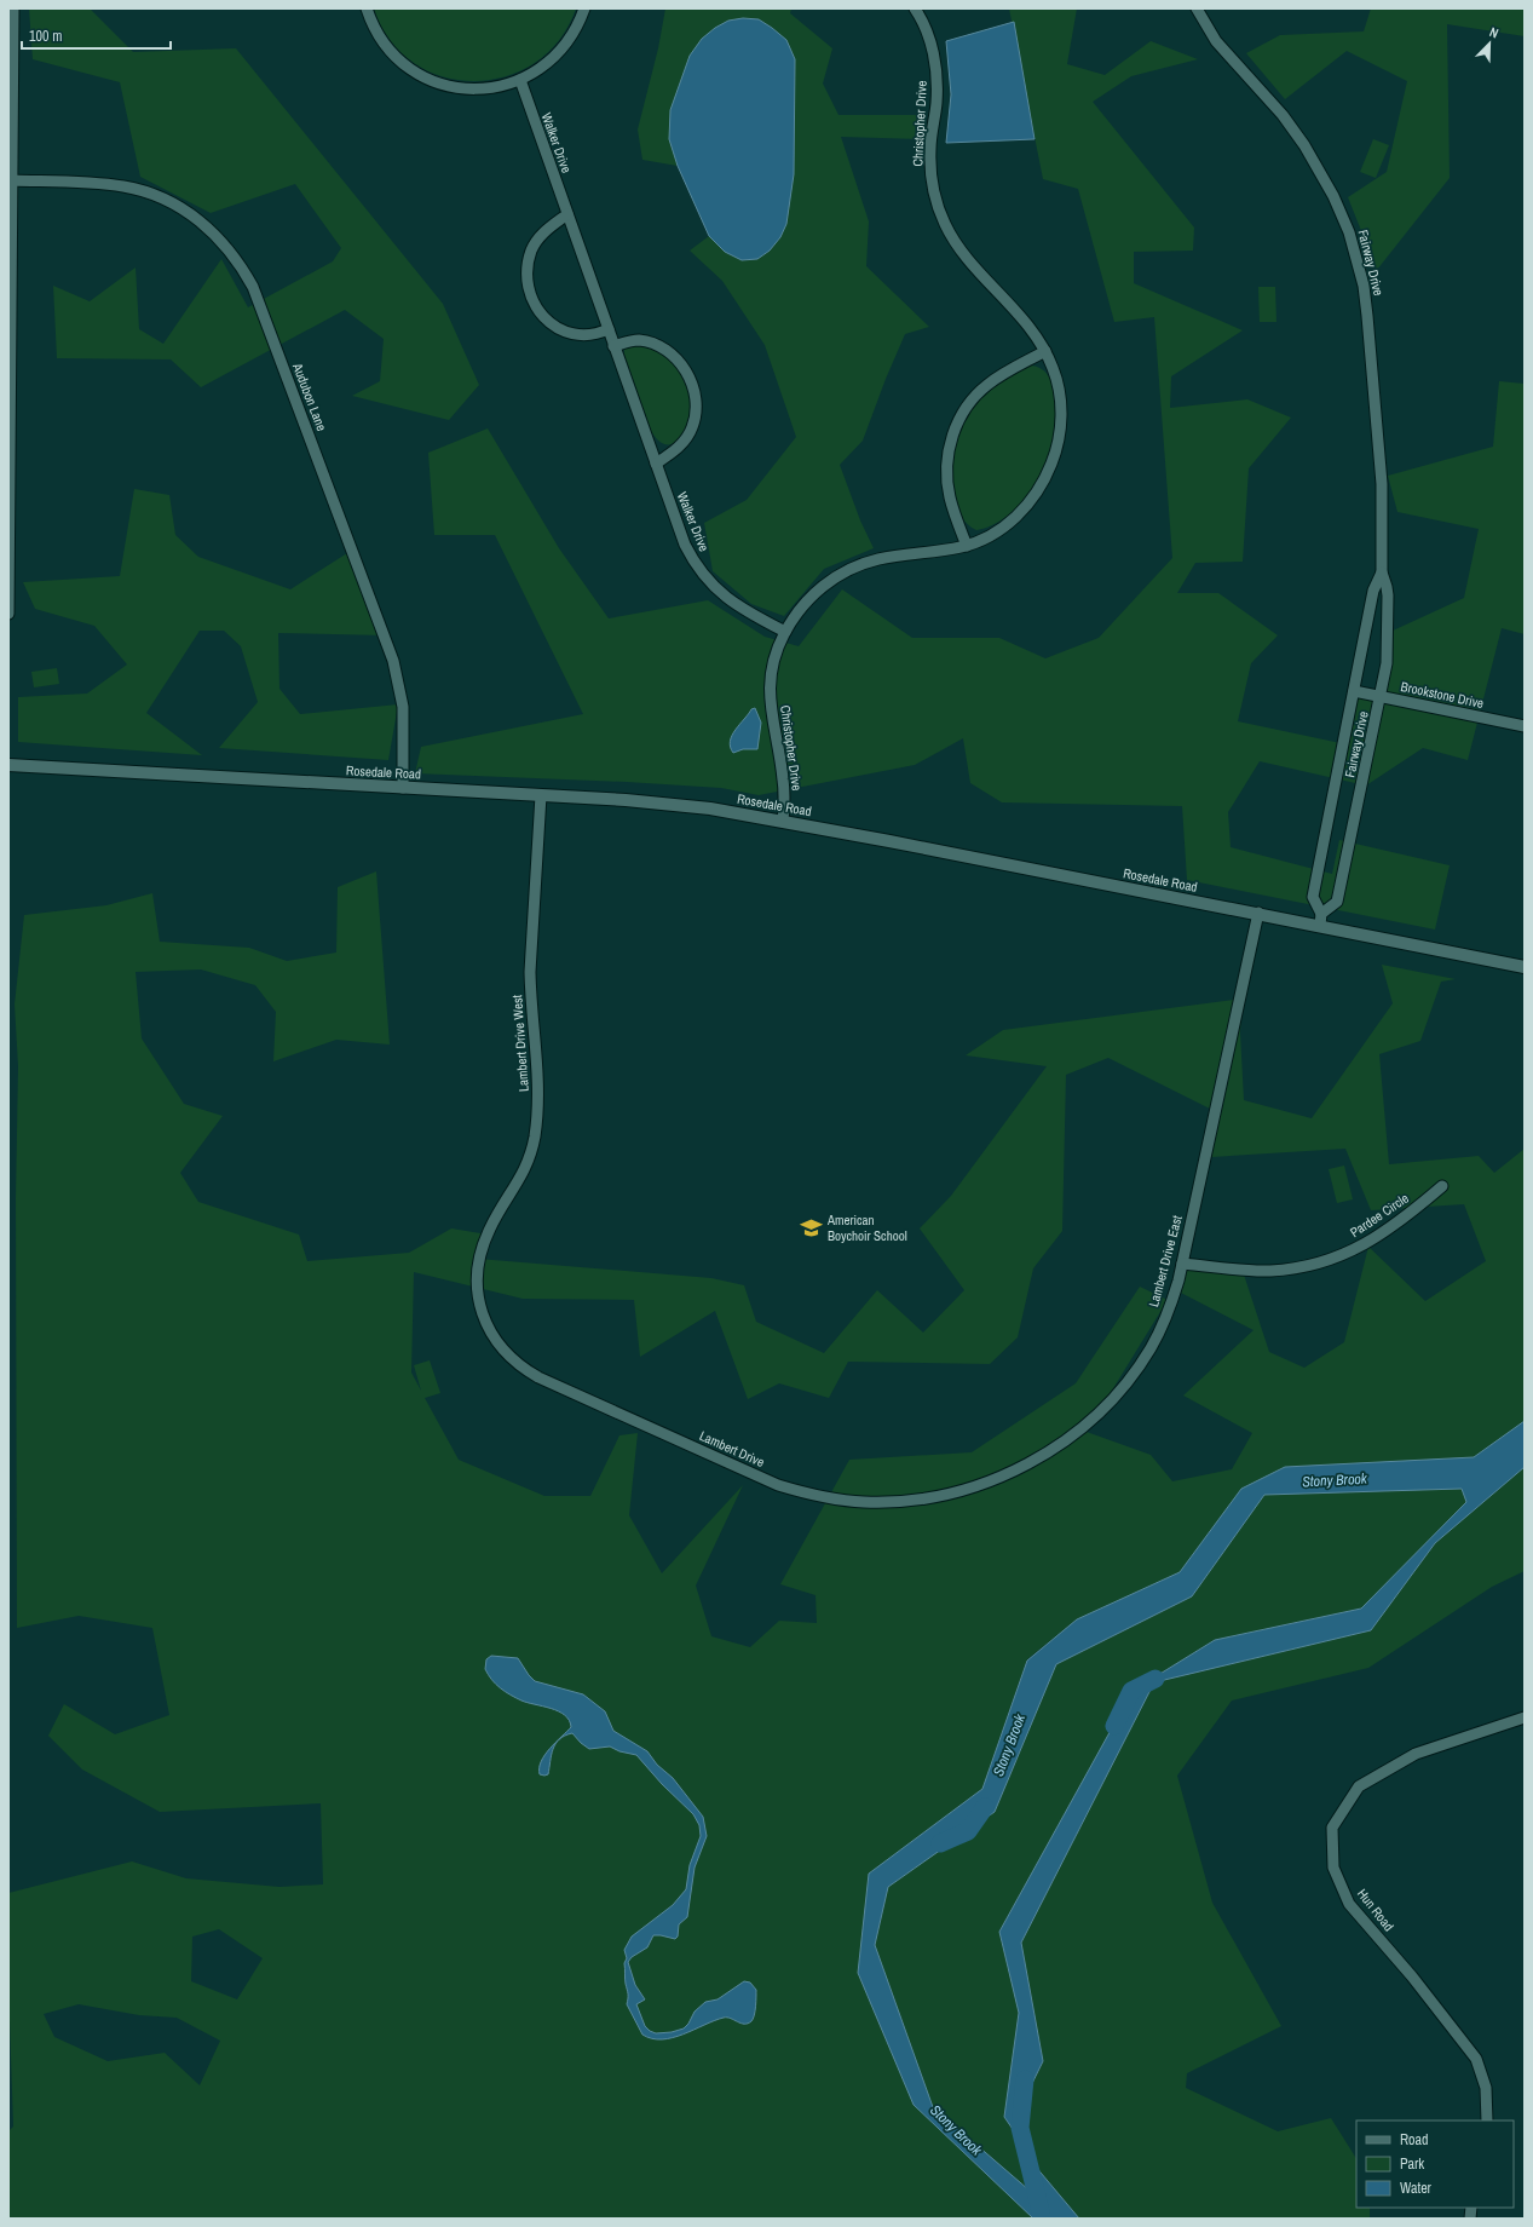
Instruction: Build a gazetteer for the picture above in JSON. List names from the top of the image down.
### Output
{
  "streets": {
    "street": [
      "Christopher Drive",
      "Walker Drive",
      "Fairway Drive",
      "Audubon Lane",
      "Brookstone Drive",
      "Rosedale Road",
      "Lambert Drive West",
      "Pardee Circle",
      "Lambert Drive East",
      "Lambert Drive",
      "Hun Road"
    ]
  },
  "crossings": [
    ["Christopher Drive", "Walker Drive"],
    ["Christopher Drive", "Rosedale Road"],
    ["Fairway Drive", "Brookstone Drive"],
    ["Fairway Drive", "Rosedale Road"],
    ["Audubon Lane", "Rosedale Road"],
    ["Rosedale Road", "Lambert Drive West"],
    ["Rosedale Road", "Lambert Drive East"],
    ["Lambert Drive West", "Lambert Drive"],
    ["Pardee Circle", "Lambert Drive East"],
    ["Lambert Drive East", "Lambert Drive"]
  ],
  "water": ["Stony Brook"],
  "places": {
    "school or university": ["American Boychoir School"]
  },
  "legend": ["Road", "Park", "Water"],
  "scale_bar": "100 m",
  "north": "top right"
}
